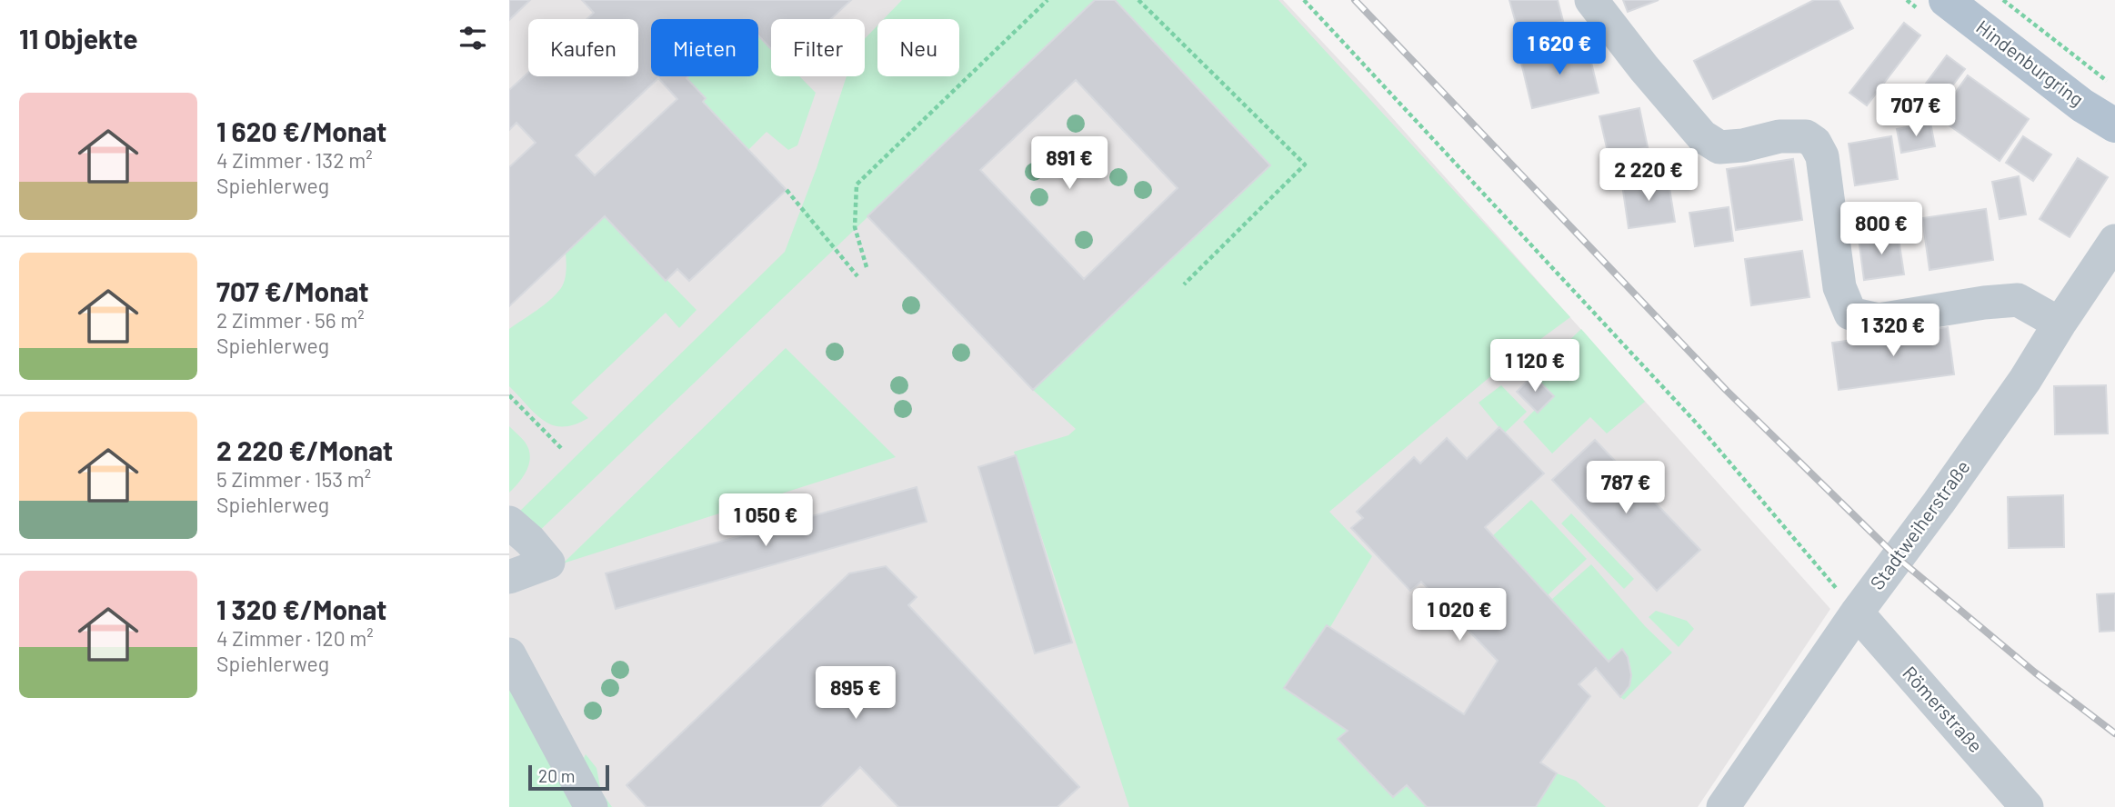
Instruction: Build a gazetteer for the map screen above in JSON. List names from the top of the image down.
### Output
{
  "streets": {
    "main road": ["Hindenburgring"],
    "street": ["Stadtweiherstraße", "Römerstraße"]
  },
  "crossings": [
    ["Stadtweiherstraße", "Römerstraße"]
  ],
  "scale_bar": "20 m",
  "page": {
    "heading": "11 Objekte",
    "chip": [
      "Kaufen",
      "Mieten",
      "Filter",
      "Neu"
    ],
    "price": [
      "1 620 €",
      "707 €",
      "891 €",
      "2 220 €",
      "800 €",
      "1 320 €",
      "1 120 €",
      "787 €",
      "1 050 €",
      "1 020 €",
      "895 €"
    ],
    "list": [
      {
        "name": "1 620 €/Monat",
        "note": "4 Zimmer · 132 m² · Spiehlerweg"
      },
      {
        "name": "707 €/Monat",
        "note": "2 Zimmer · 56 m² · Spiehlerweg"
      },
      {
        "name": "2 220 €/Monat",
        "note": "5 Zimmer · 153 m² · Spiehlerweg"
      },
      {
        "name": "1 320 €/Monat",
        "note": "4 Zimmer · 120 m² · Spiehlerweg"
      }
    ],
    "scale": "20 m"
  }
}
